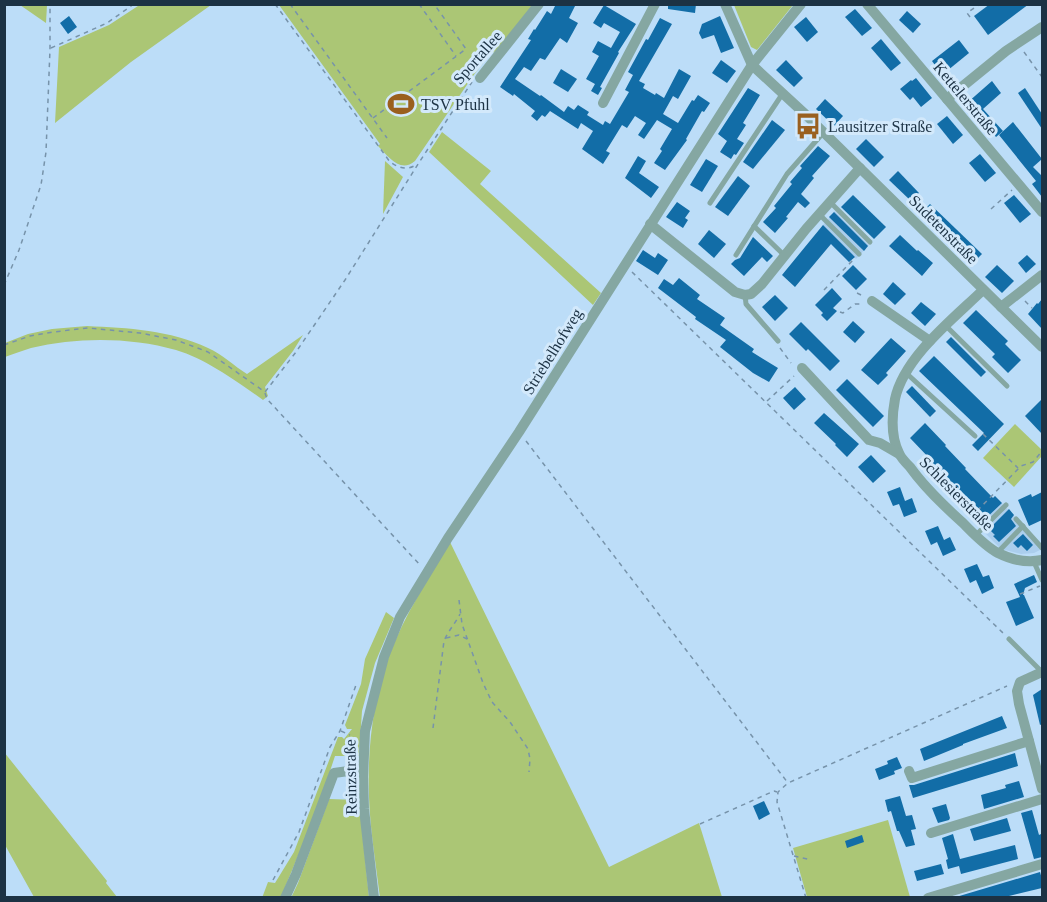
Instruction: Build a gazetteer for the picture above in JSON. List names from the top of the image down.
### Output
{
  "streets": {
    "street": [
      "Sportallee",
      "Kettelerstraße",
      "Sudetenstraße",
      "Striebelhofweg",
      "Schlesierstraße",
      "Reinzstraße"
    ]
  },
  "crossings": [
    ["Sudetenstraße", "Striebelhofweg"],
    ["Sudetenstraße", "Schlesierstraße"],
    ["Striebelhofweg", "Reinzstraße"]
  ],
  "places": {
    "sports": ["TSV Pfuhl"],
    "bus stop": ["Lausitzer Straße"]
  }
}
